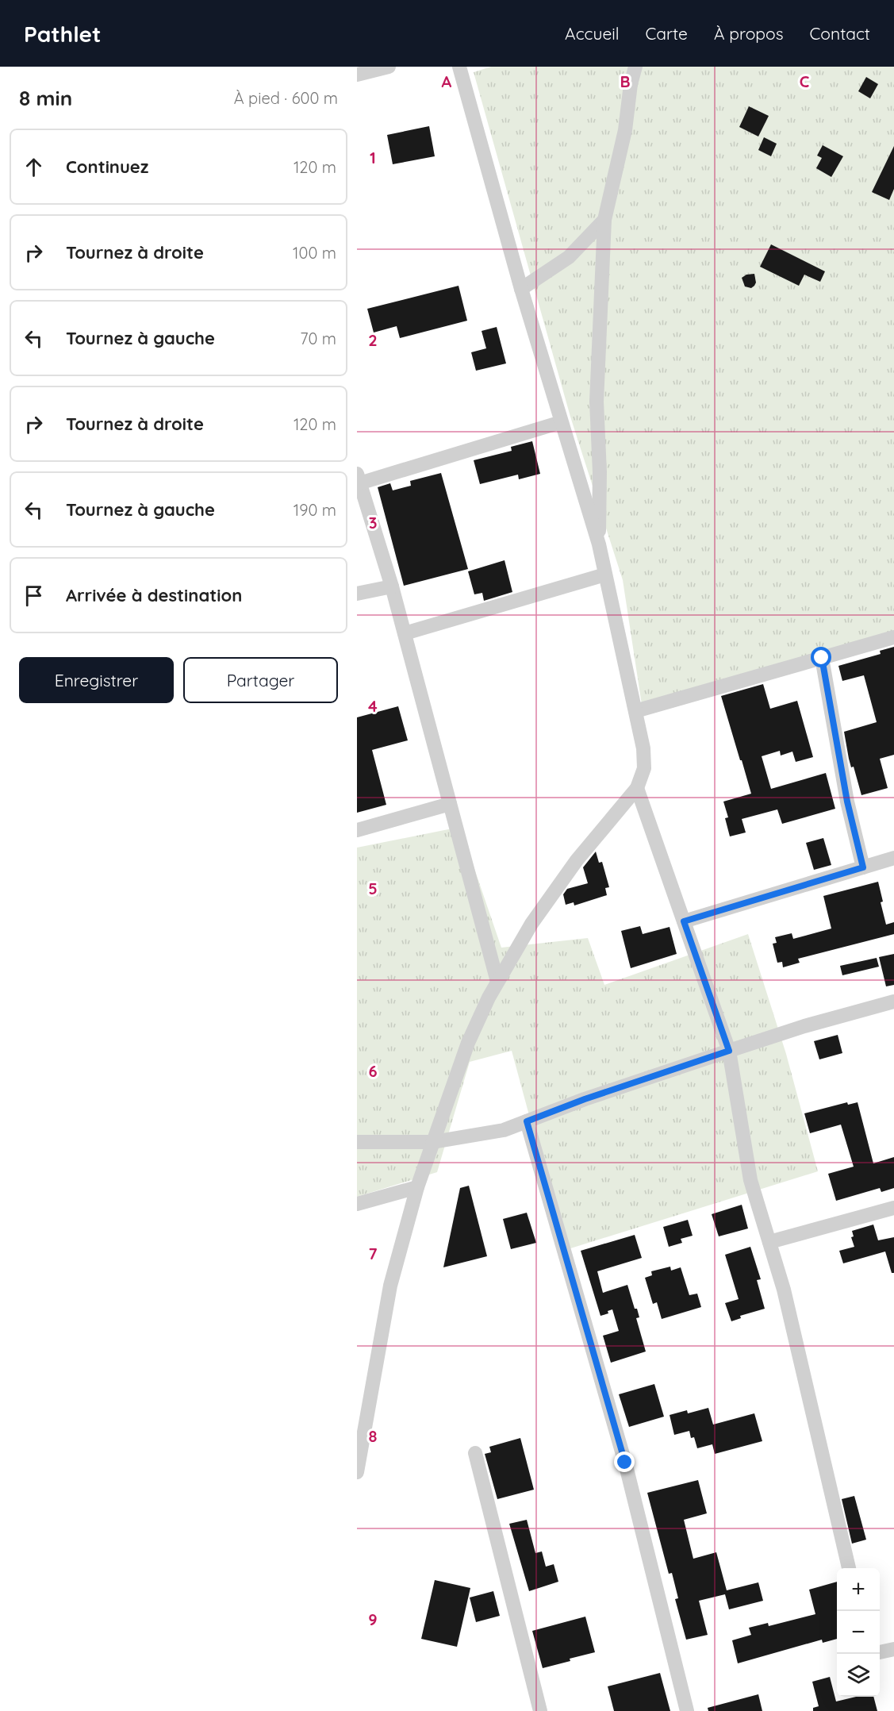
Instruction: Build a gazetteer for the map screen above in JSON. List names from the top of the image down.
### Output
{
  "page": {
    "header": "Pathlet",
    "nav": [
      "Accueil",
      "Carte",
      "À propos",
      "Contact"
    ],
    "heading": ["8 min", "À pied · 600 m"],
    "list": [
      ["Continuez", "120 m"],
      ["Tournez à droite", "100 m"],
      ["Tournez à gauche", "70 m"],
      ["Tournez à droite", "120 m"],
      ["Tournez à gauche", "190 m"],
      "Arrivée à destination"
    ],
    "buttons": ["Enregistrer", "Partager"],
    "map_buttons": ["+", "−"]
  },
  "grid": {
    "columns": ["A", "B", "C"],
    "rows": [
      "1",
      "2",
      "3",
      "4",
      "5",
      "6",
      "7",
      "8",
      "9"
    ]
  }
}
